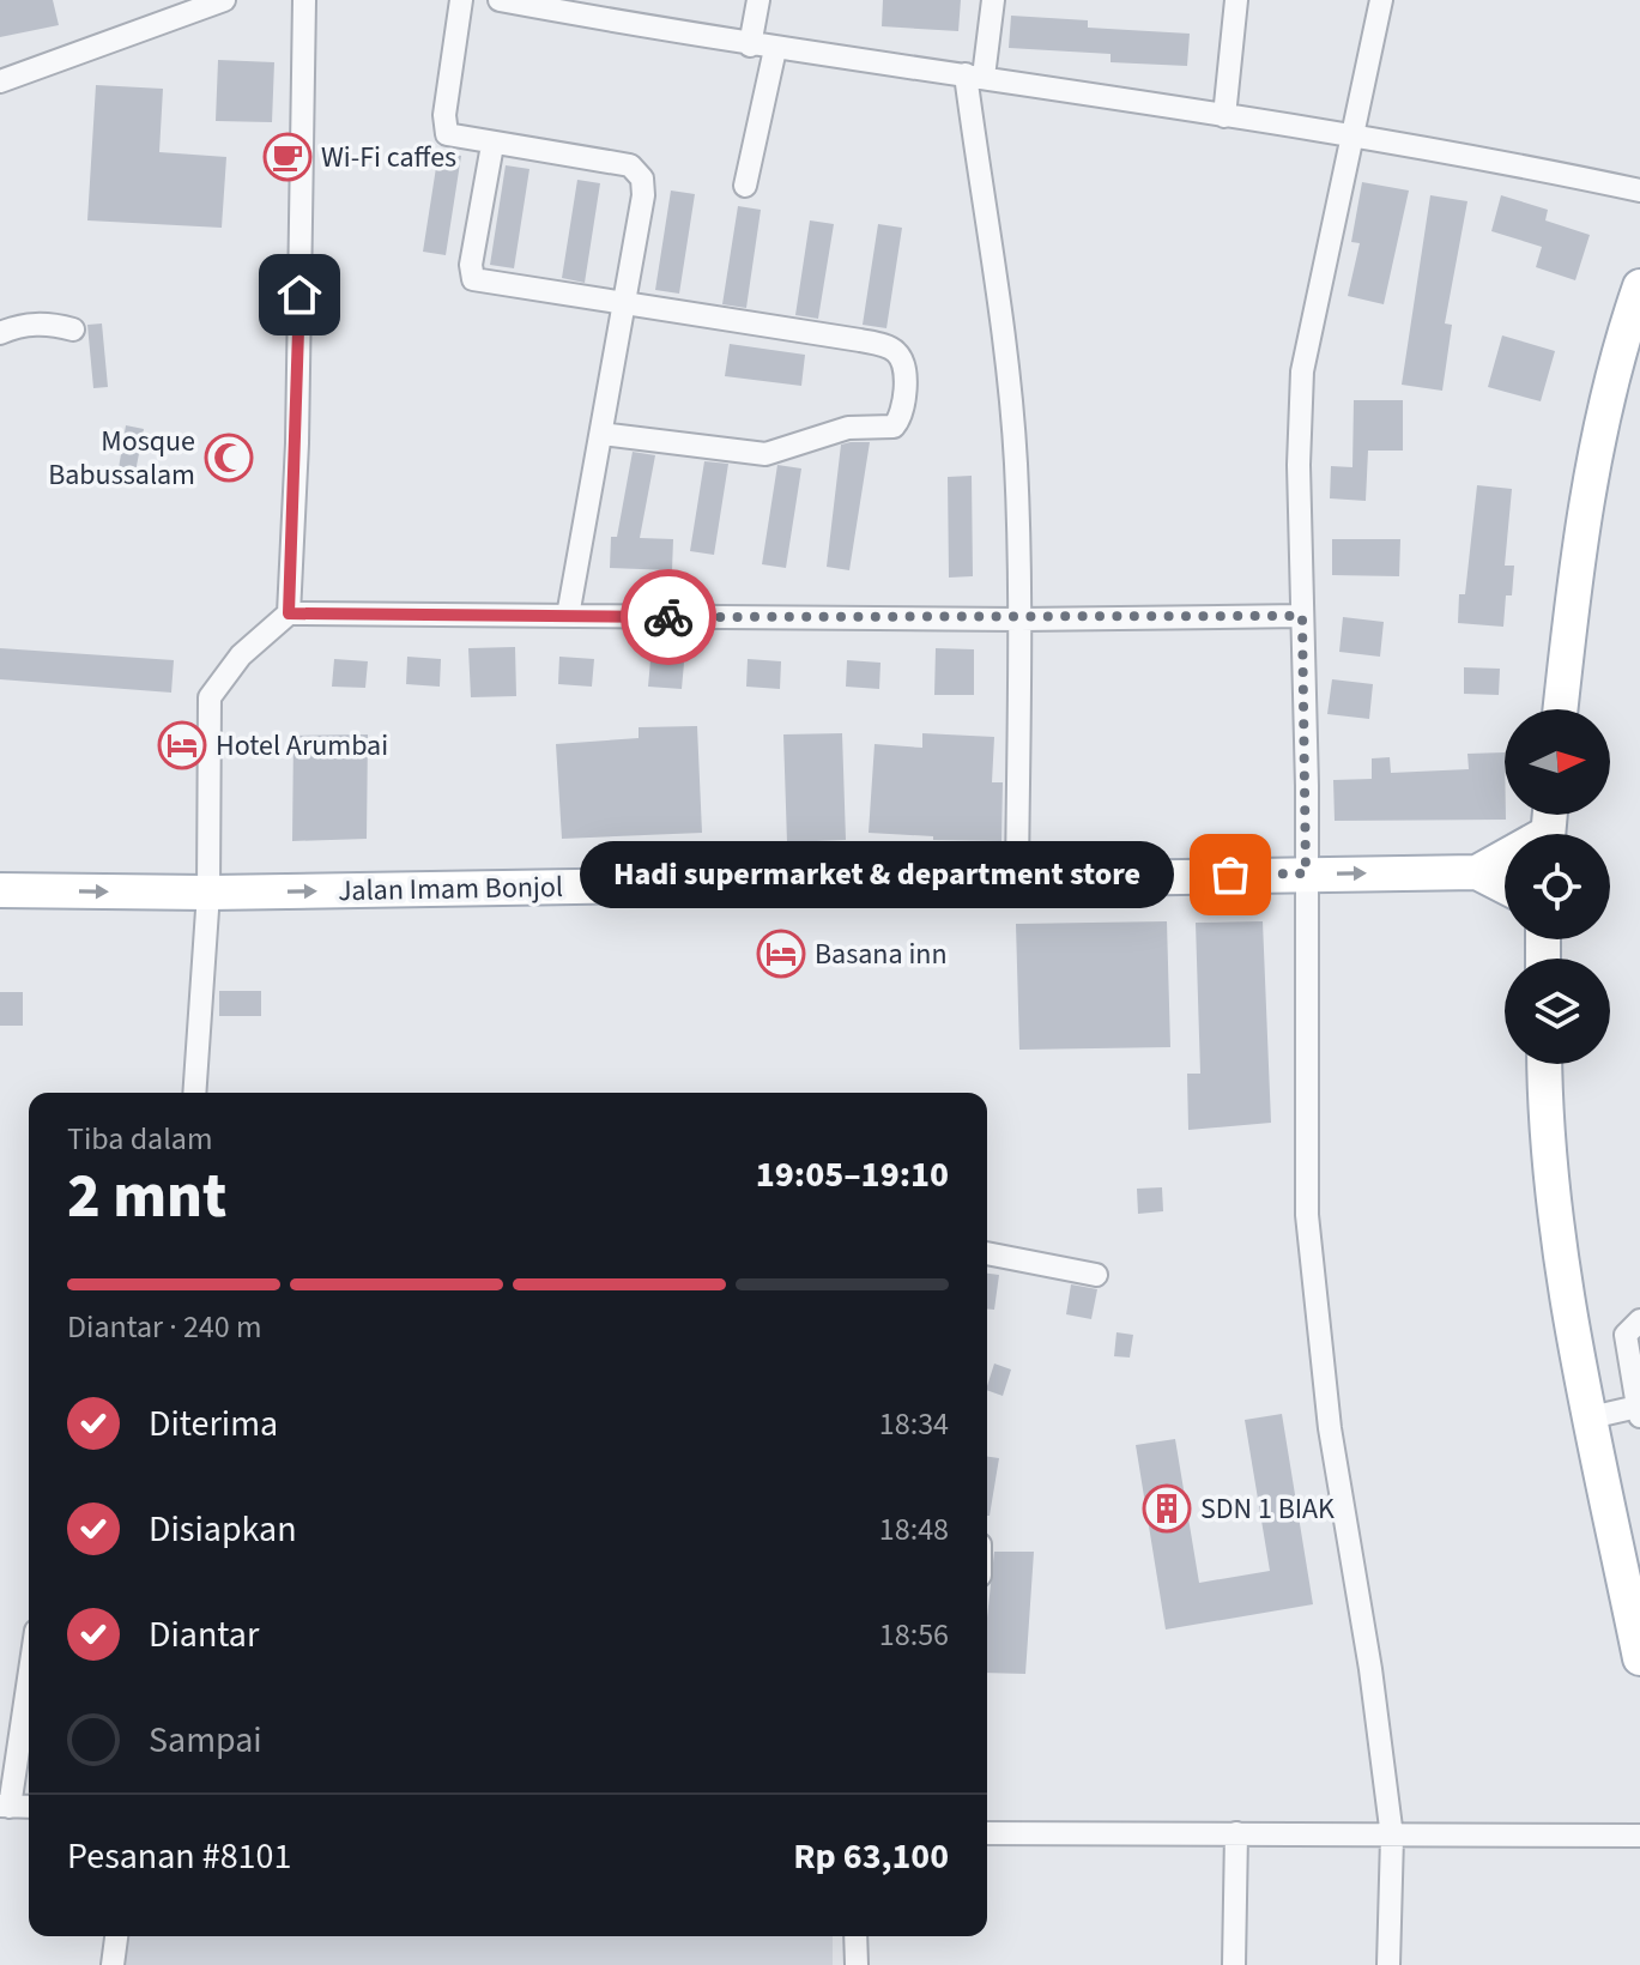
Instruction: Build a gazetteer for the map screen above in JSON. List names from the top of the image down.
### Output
{
  "streets": {
    "main road": ["Jalan Imam Bonjol"]
  },
  "one_way": ["Jalan Imam Bonjol"],
  "places": {
    "cafe": ["Wi-Fi caffes"],
    "mosque": ["Mosque Babussalam"],
    "hotel": ["Hotel Arumbai", "Basana inn"],
    "other": ["Hadi supermarket & department store"],
    "building": ["SDN 1 BIAK"]
  },
  "north": "right",
  "page": {
    "bubble": "Hadi supermarket & department store",
    "heading": ["2 mnt", "Tiba dalam", "19:05–19:10"],
    "panel": ["Pesanan #8101", "Rp 63,100"],
    "bar": "Diantar · 240 m",
    "list": [
      ["Diterima", "18:34"],
      ["Disiapkan", "18:48"],
      ["Diantar", "18:56"],
      "Sampai"
    ]
  }
}
